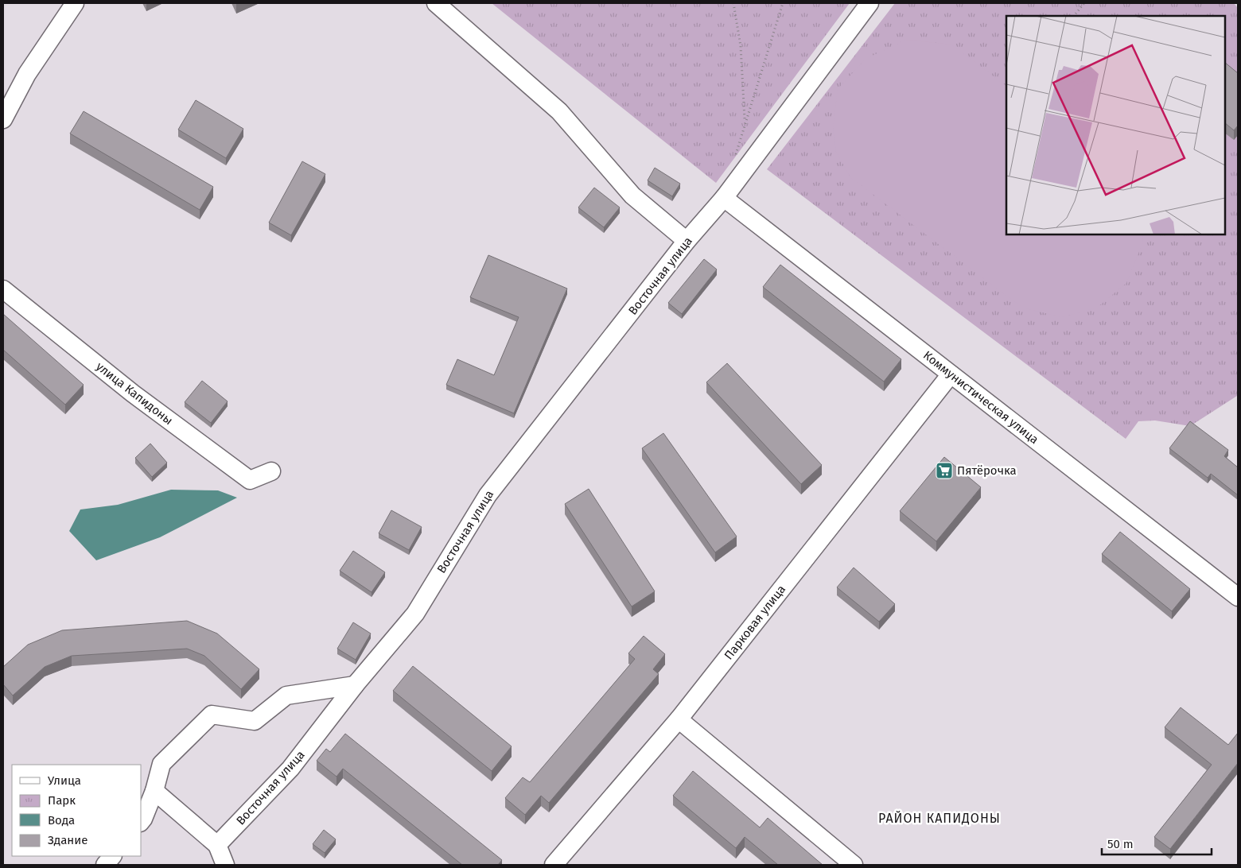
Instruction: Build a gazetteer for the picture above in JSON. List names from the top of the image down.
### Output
{
  "streets": {
    "street": [
      "Восточная улица",
      "улица Капидоны",
      "Коммунистическая улица",
      "Парковая улица"
    ]
  },
  "crossings": [
    ["Восточная улица", "Коммунистическая улица"],
    ["Коммунистическая улица", "Парковая улица"]
  ],
  "districts": ["РАЙОН КАПИДОНЫ"],
  "places": {
    "supermarket": ["Пятёрочка"]
  },
  "legend": [
    "Улица",
    "Парк",
    "Вода",
    "Здание"
  ],
  "scale_bar": "50 m"
}
